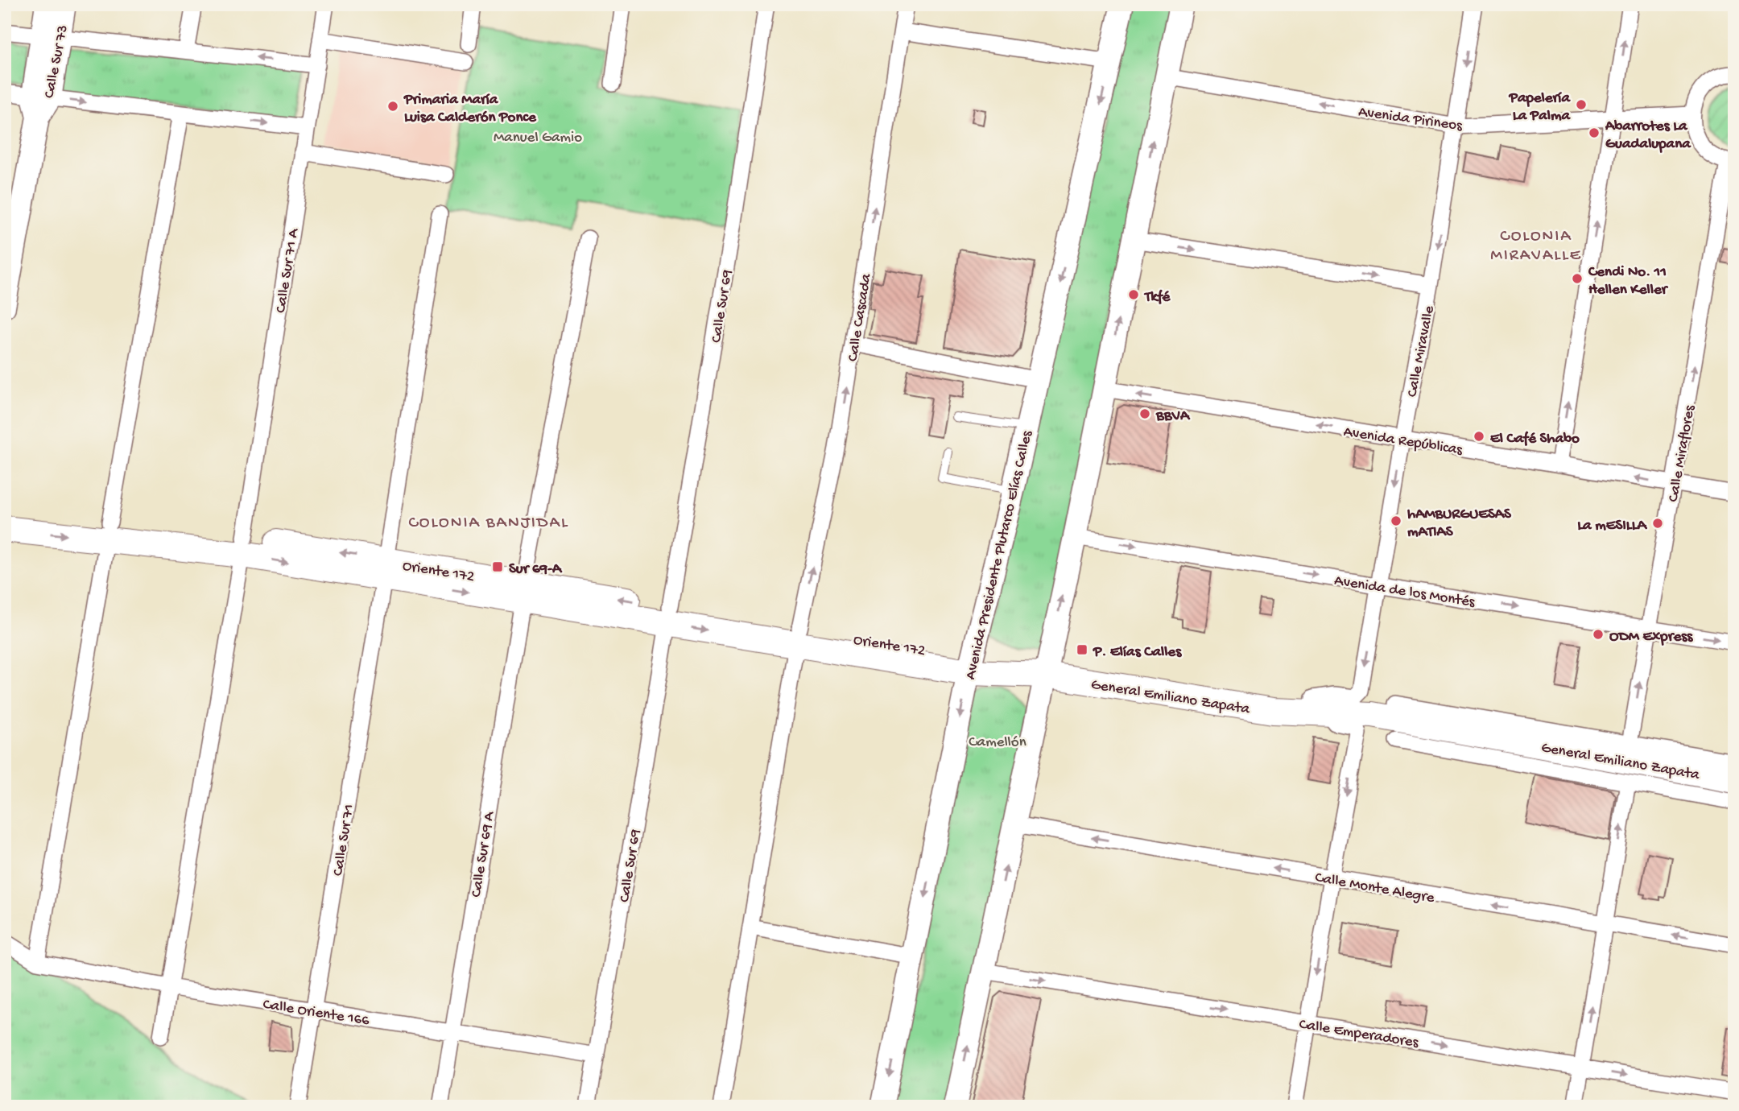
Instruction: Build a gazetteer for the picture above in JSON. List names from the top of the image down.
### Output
{
  "streets": {
    "main road": [
      "Calle Sur 73",
      "Avenida Presidente Plutarco Elías Calles",
      "Oriente 172",
      "General Emiliano Zapata"
    ],
    "street": [
      "Avenida Pirineos",
      "Calle Sur 71 A",
      "Calle Sur 69",
      "Calle Cascada",
      "Calle Miravalle",
      "Avenida Repúblicas",
      "Calle Miraflores",
      "Avenida de los Montés",
      "Calle Sur 71",
      "Calle Sur 69 A",
      "Calle Monte Alegre",
      "Calle Oriente 166",
      "Calle Emperadores"
    ]
  },
  "crossings": [
    ["Avenida Pirineos", "Calle Miravalle"],
    ["Calle Sur 71 A", "Oriente 172"],
    ["Calle Sur 71 A", "Calle Oriente 166"],
    ["Calle Sur 69", "Oriente 172"],
    ["Calle Sur 69", "Calle Oriente 166"],
    ["Calle Cascada", "Oriente 172"],
    ["Calle Miravalle", "Avenida Repúblicas"],
    ["Calle Miravalle", "Avenida de los Montés"],
    ["Calle Miravalle", "General Emiliano Zapata"],
    ["Avenida Repúblicas", "Calle Miraflores"],
    ["Calle Miraflores", "Avenida de los Montés"],
    ["Avenida Presidente Plutarco Elías Calles", "Oriente 172"],
    ["Avenida Presidente Plutarco Elías Calles", "General Emiliano Zapata"],
    ["Oriente 172", "General Emiliano Zapata"],
    ["Oriente 172", "Calle Sur 71"],
    ["Oriente 172", "Calle Sur 69 A"],
    ["Calle Sur 71", "Calle Oriente 166"],
    ["Calle Sur 69 A", "Calle Oriente 166"]
  ],
  "one_way": [
    "Avenida Pirineos",
    "Calle Cascada",
    "Calle Miravalle",
    "Avenida Repúblicas",
    "Calle Monte Alegre",
    "Calle Emperadores"
  ],
  "districts": ["COLONIA MIRAVALLE", "COLONIA BANJIDAL"],
  "parks": ["Manuel Gamio", "Camellón"],
  "places": {
    "other": [
      "Papelería La Palma",
      "Primaria María Luisa Calderón Ponce",
      "Abarrotes La Guadalupana",
      "Cendi No. 11 Hellen Keller",
      "Tkfé",
      "BBVA",
      "El Café Shabo",
      "hAMBURGUESAS mATIAS",
      "La mESILLA",
      "ODM Express"
    ],
    "transit": ["Sur 69-A", "P. Elías Calles"]
  }
}
